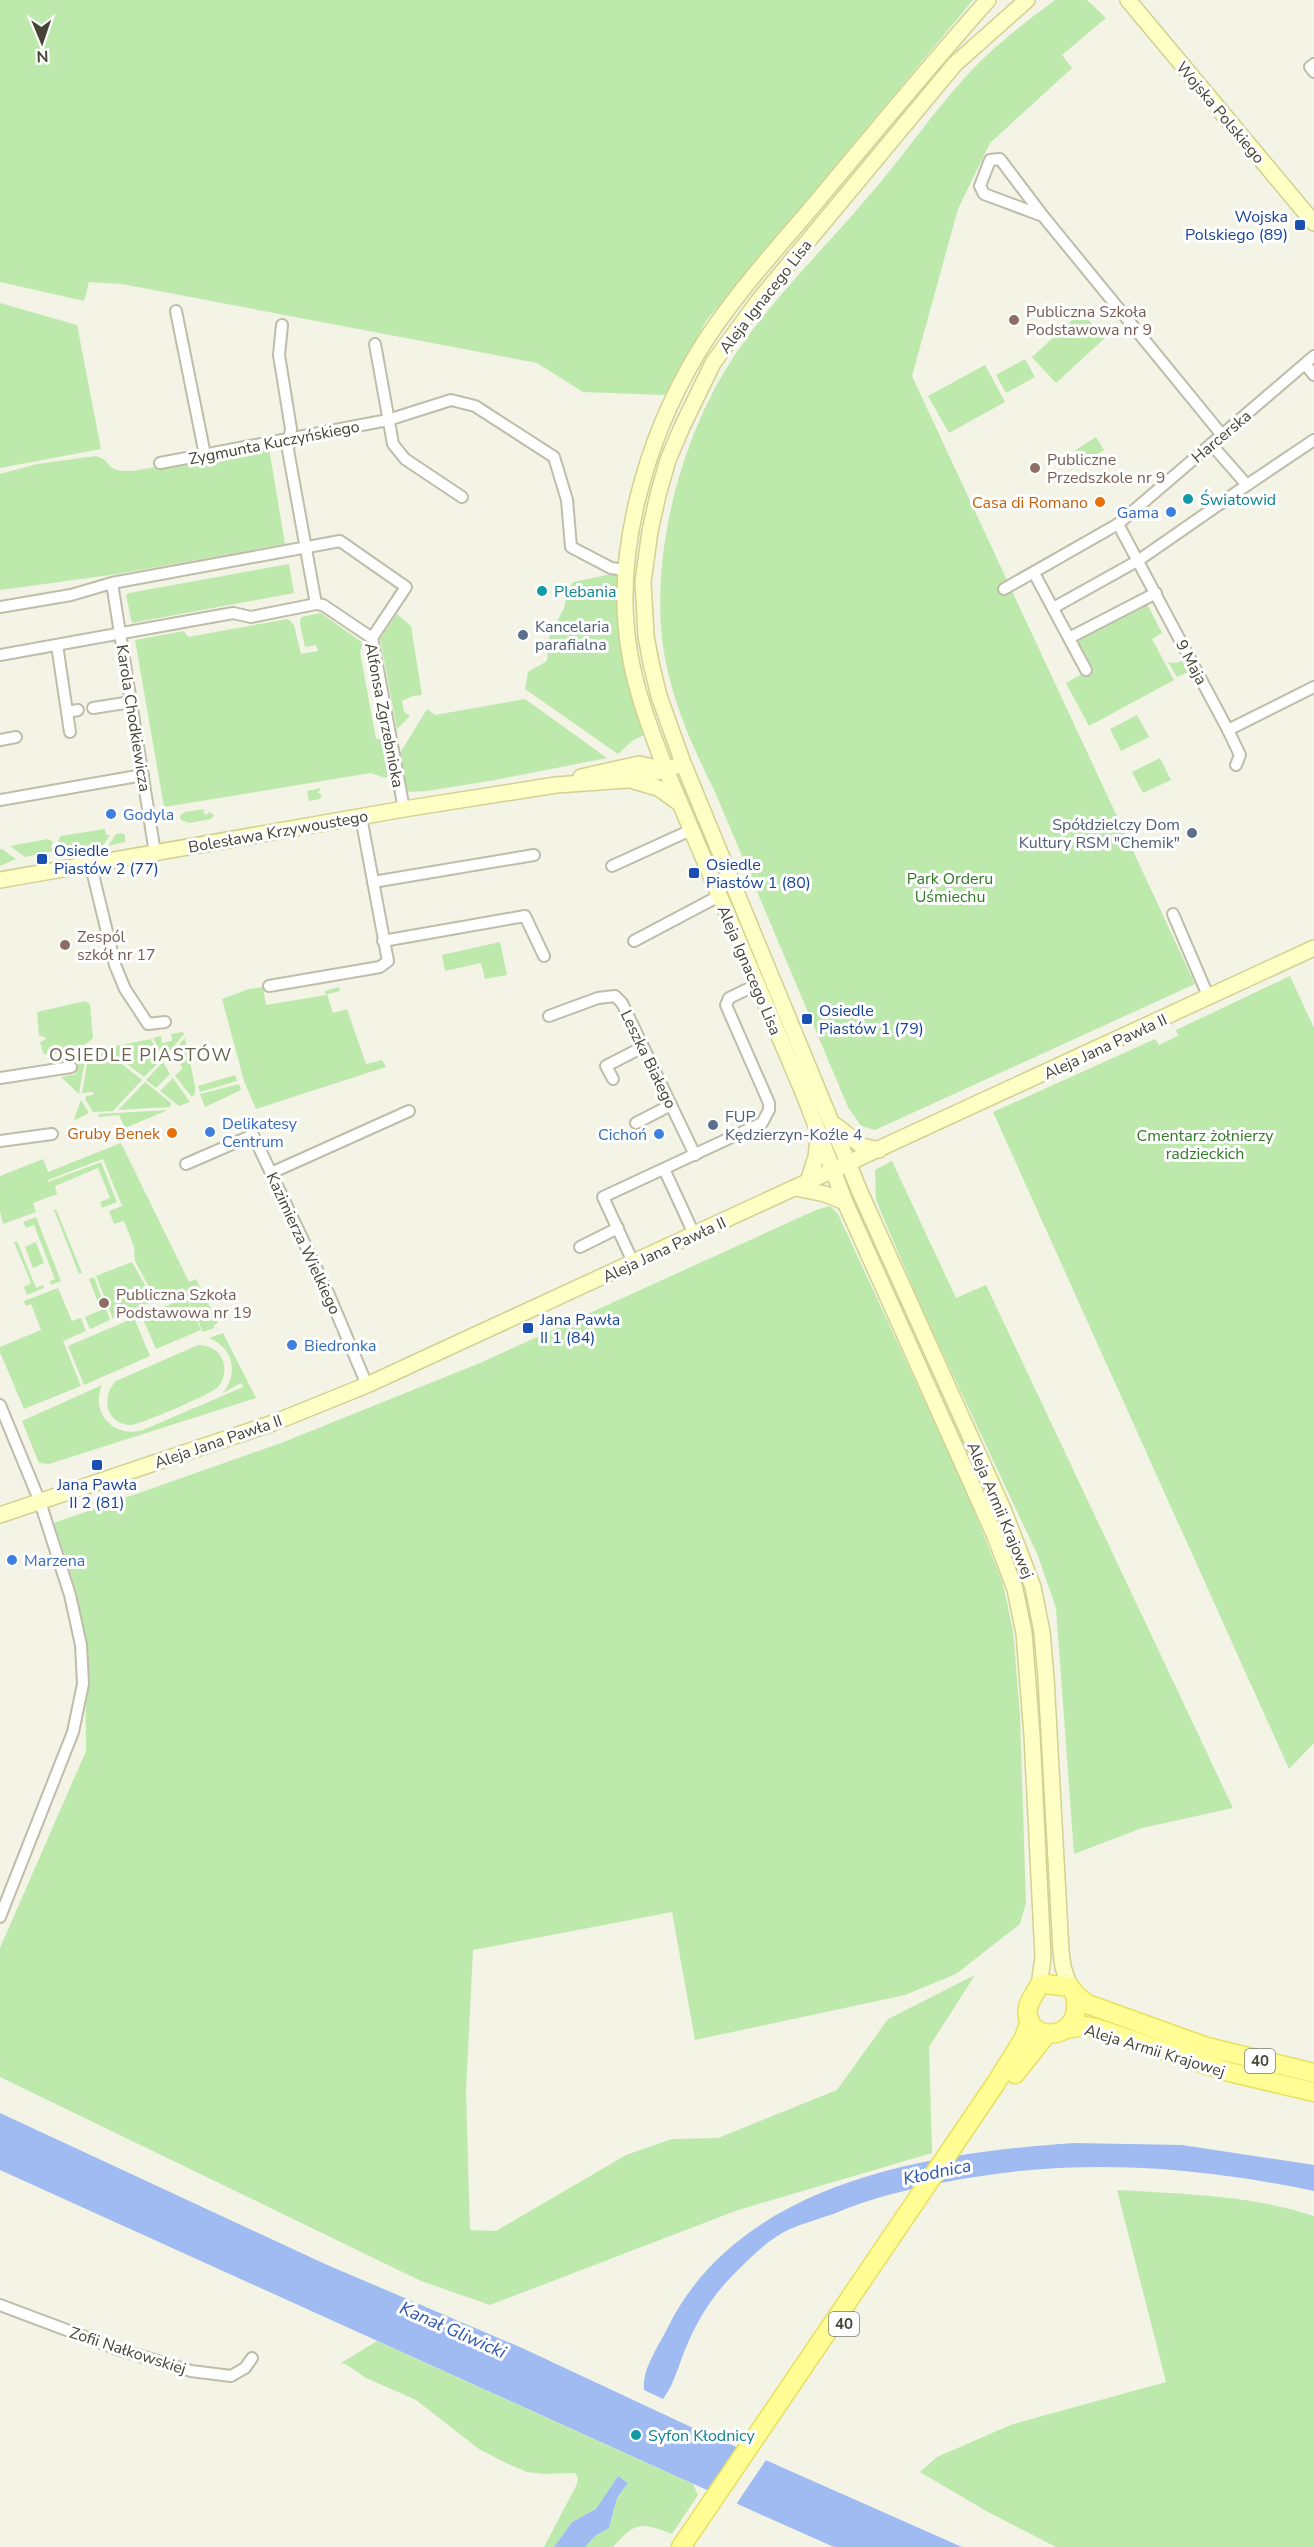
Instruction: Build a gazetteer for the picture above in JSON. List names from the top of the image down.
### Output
{
  "streets": {
    "main road": ["Aleja Armii Krajowej", "40"],
    "street": [
      "Wojska Polskiego",
      "Aleja Ignacego Lisa",
      "Harcerska",
      "Zygmunta Kuczyńskiego",
      "9 Maja",
      "Alfonsa Zgrzebnioka",
      "Karola Chodkiewicza",
      "Bolesława Krzywoustego",
      "Aleja Jana Pawła II",
      "Leszka Białego",
      "Kazimierza Wielkiego",
      "Zofii Nałkowskiej"
    ]
  },
  "crossings": [
    ["Aleja Ignacego Lisa", "Zygmunta Kuczyńskiego"],
    ["Aleja Ignacego Lisa", "Bolesława Krzywoustego"],
    ["Aleja Ignacego Lisa", "Aleja Jana Pawła II"],
    ["Aleja Ignacego Lisa", "Aleja Armii Krajowej"],
    ["Harcerska", "9 Maja"],
    ["Alfonsa Zgrzebnioka", "Bolesława Krzywoustego"],
    ["Karola Chodkiewicza", "Bolesława Krzywoustego"],
    ["Aleja Jana Pawła II", "Kazimierza Wielkiego"],
    ["Aleja Jana Pawła II", "Aleja Armii Krajowej"],
    ["Aleja Armii Krajowej", "40"]
  ],
  "districts": ["OSIEDLE PIASTÓW"],
  "water": ["Kłodnica", "Kanał Gliwicki"],
  "parks": ["Park Orderu Uśmiechu", "Cmentarz żołnierzy radzieckich"],
  "places": {
    "transit": [
      "Wojska Polskiego (89)",
      "Osiedle Piastów 2 (77)",
      "Osiedle Piastów 1 (80)",
      "Osiedle Piastów 1 (79)",
      "Jana Pawła II 1 (84)",
      "Jana Pawła II 2 (81)"
    ],
    "other": [
      "Publiczna Szkoła Podstawowa nr 9",
      "Publiczne Przedszkole nr 9",
      "Światowid",
      "Casa di Romano",
      "Gama",
      "Plebania",
      "Kancelaria parafialna",
      "Godyla",
      "Spółdzielczy Dom Kultury RSM \"Chemik\"",
      "Zespól szkół nr 17",
      "FUP Kędzierzyn-Koźle 4",
      "Delikatesy Centrum",
      "Gruby Benek",
      "Cichoń",
      "Publiczna Szkoła Podstawowa nr 19",
      "Biedronka",
      "Marzena",
      "Syfon Kłodnicy"
    ]
  },
  "north": "bottom"
}
